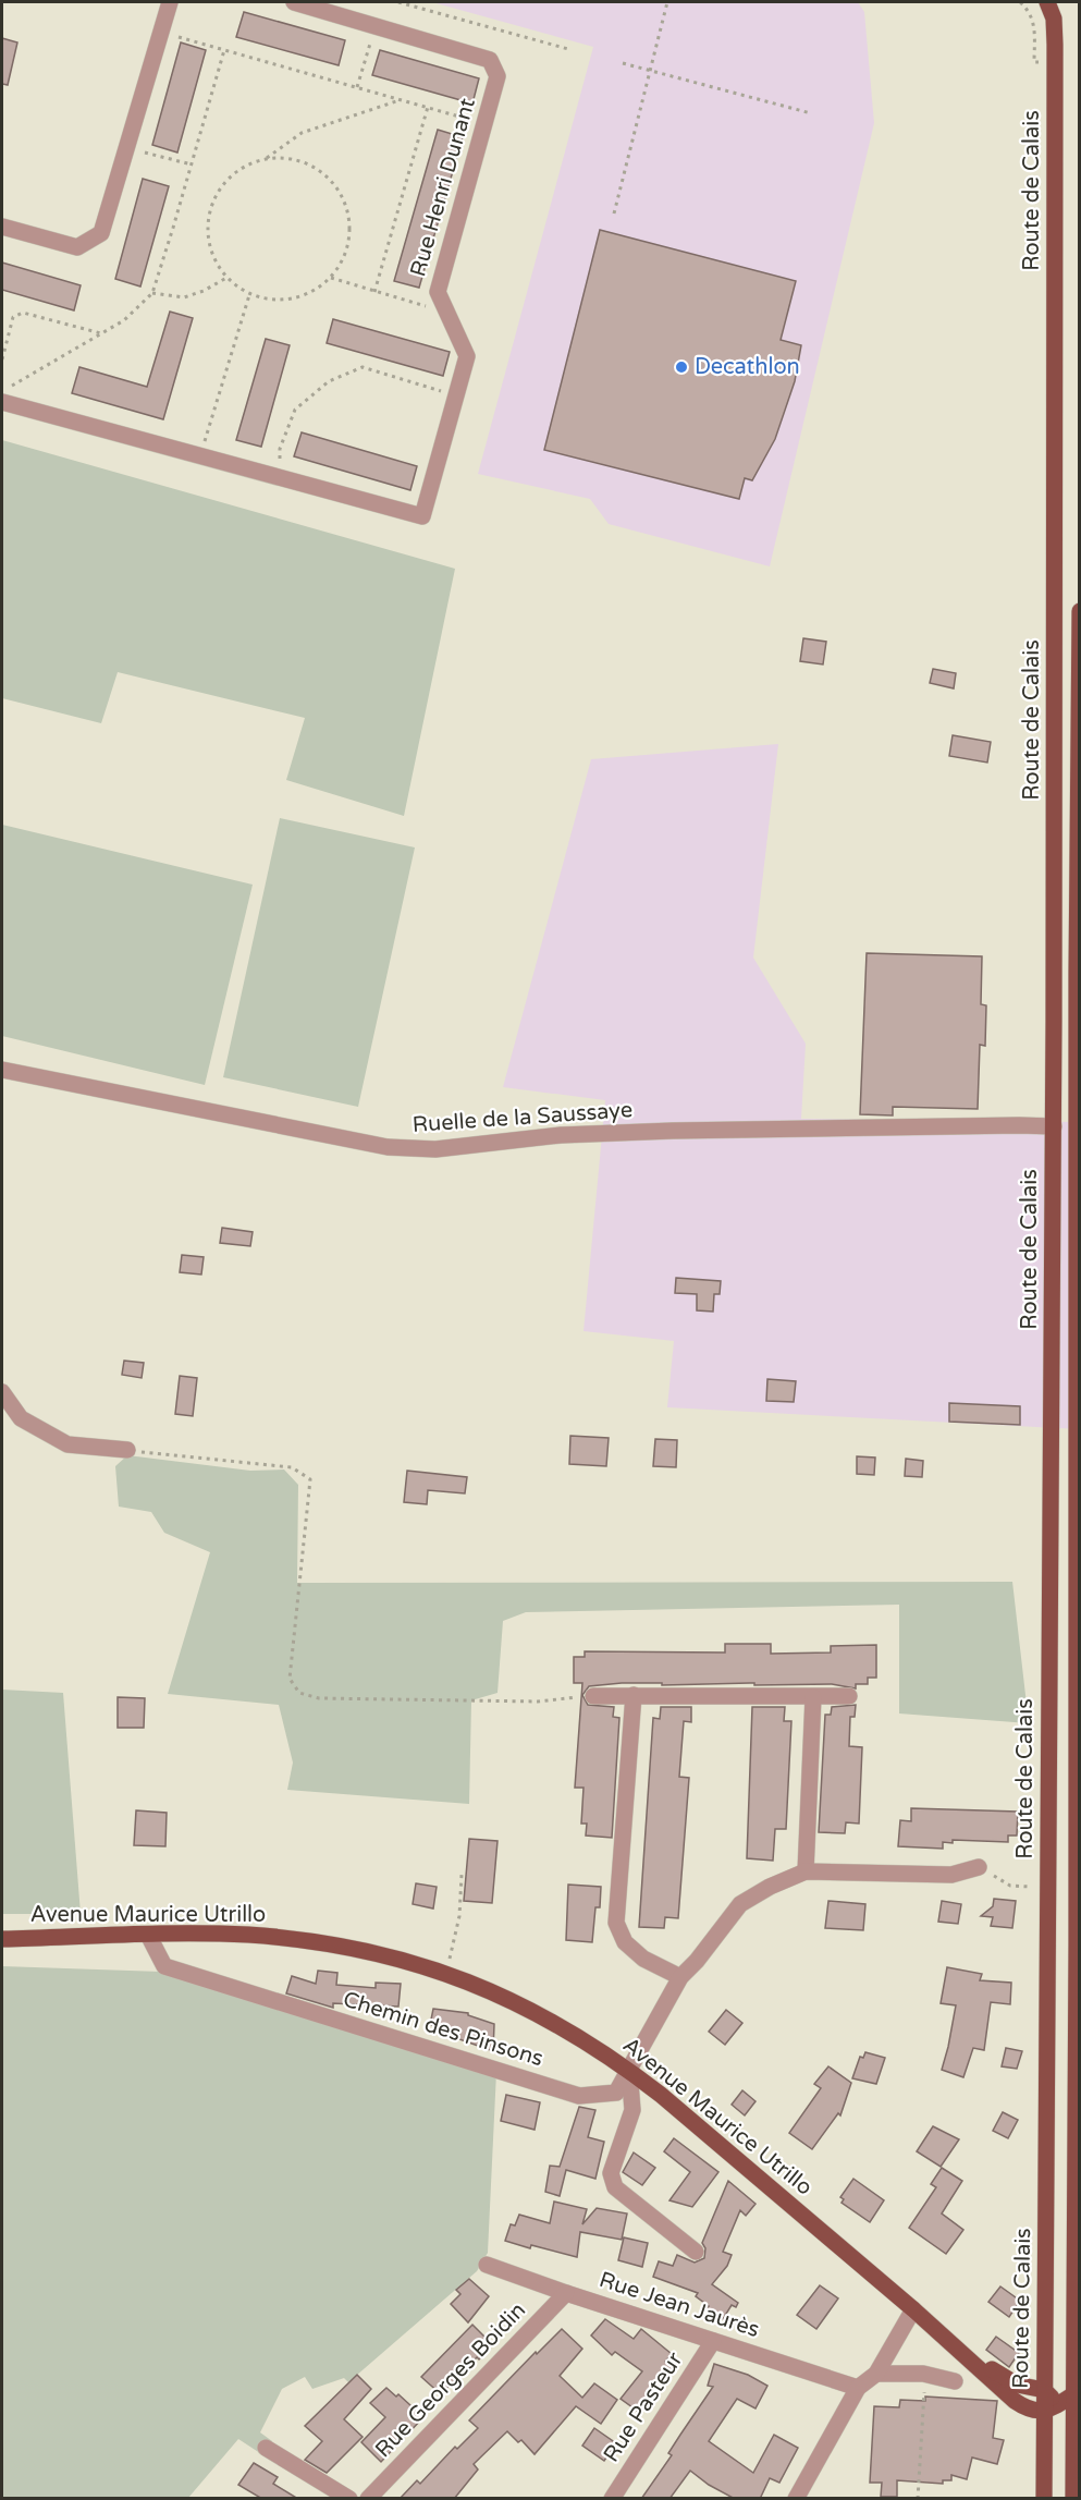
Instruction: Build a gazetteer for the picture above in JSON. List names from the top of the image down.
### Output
{
  "streets": {
    "main road": ["Route de Calais", "Avenue Maurice Utrillo"],
    "street": [
      "Rue Henri Dunant",
      "Ruelle de la Saussaye",
      "Chemin des Pinsons",
      "Rue Jean Jaurès",
      "Rue Georges Boidin",
      "Rue Pasteur"
    ]
  },
  "crossings": [
    ["Route de Calais", "Ruelle de la Saussaye"],
    ["Route de Calais", "Avenue Maurice Utrillo"],
    ["Avenue Maurice Utrillo", "Chemin des Pinsons"],
    ["Rue Jean Jaurès", "Rue Georges Boidin"],
    ["Rue Jean Jaurès", "Rue Pasteur"]
  ],
  "places": ["Decathlon"]
}
